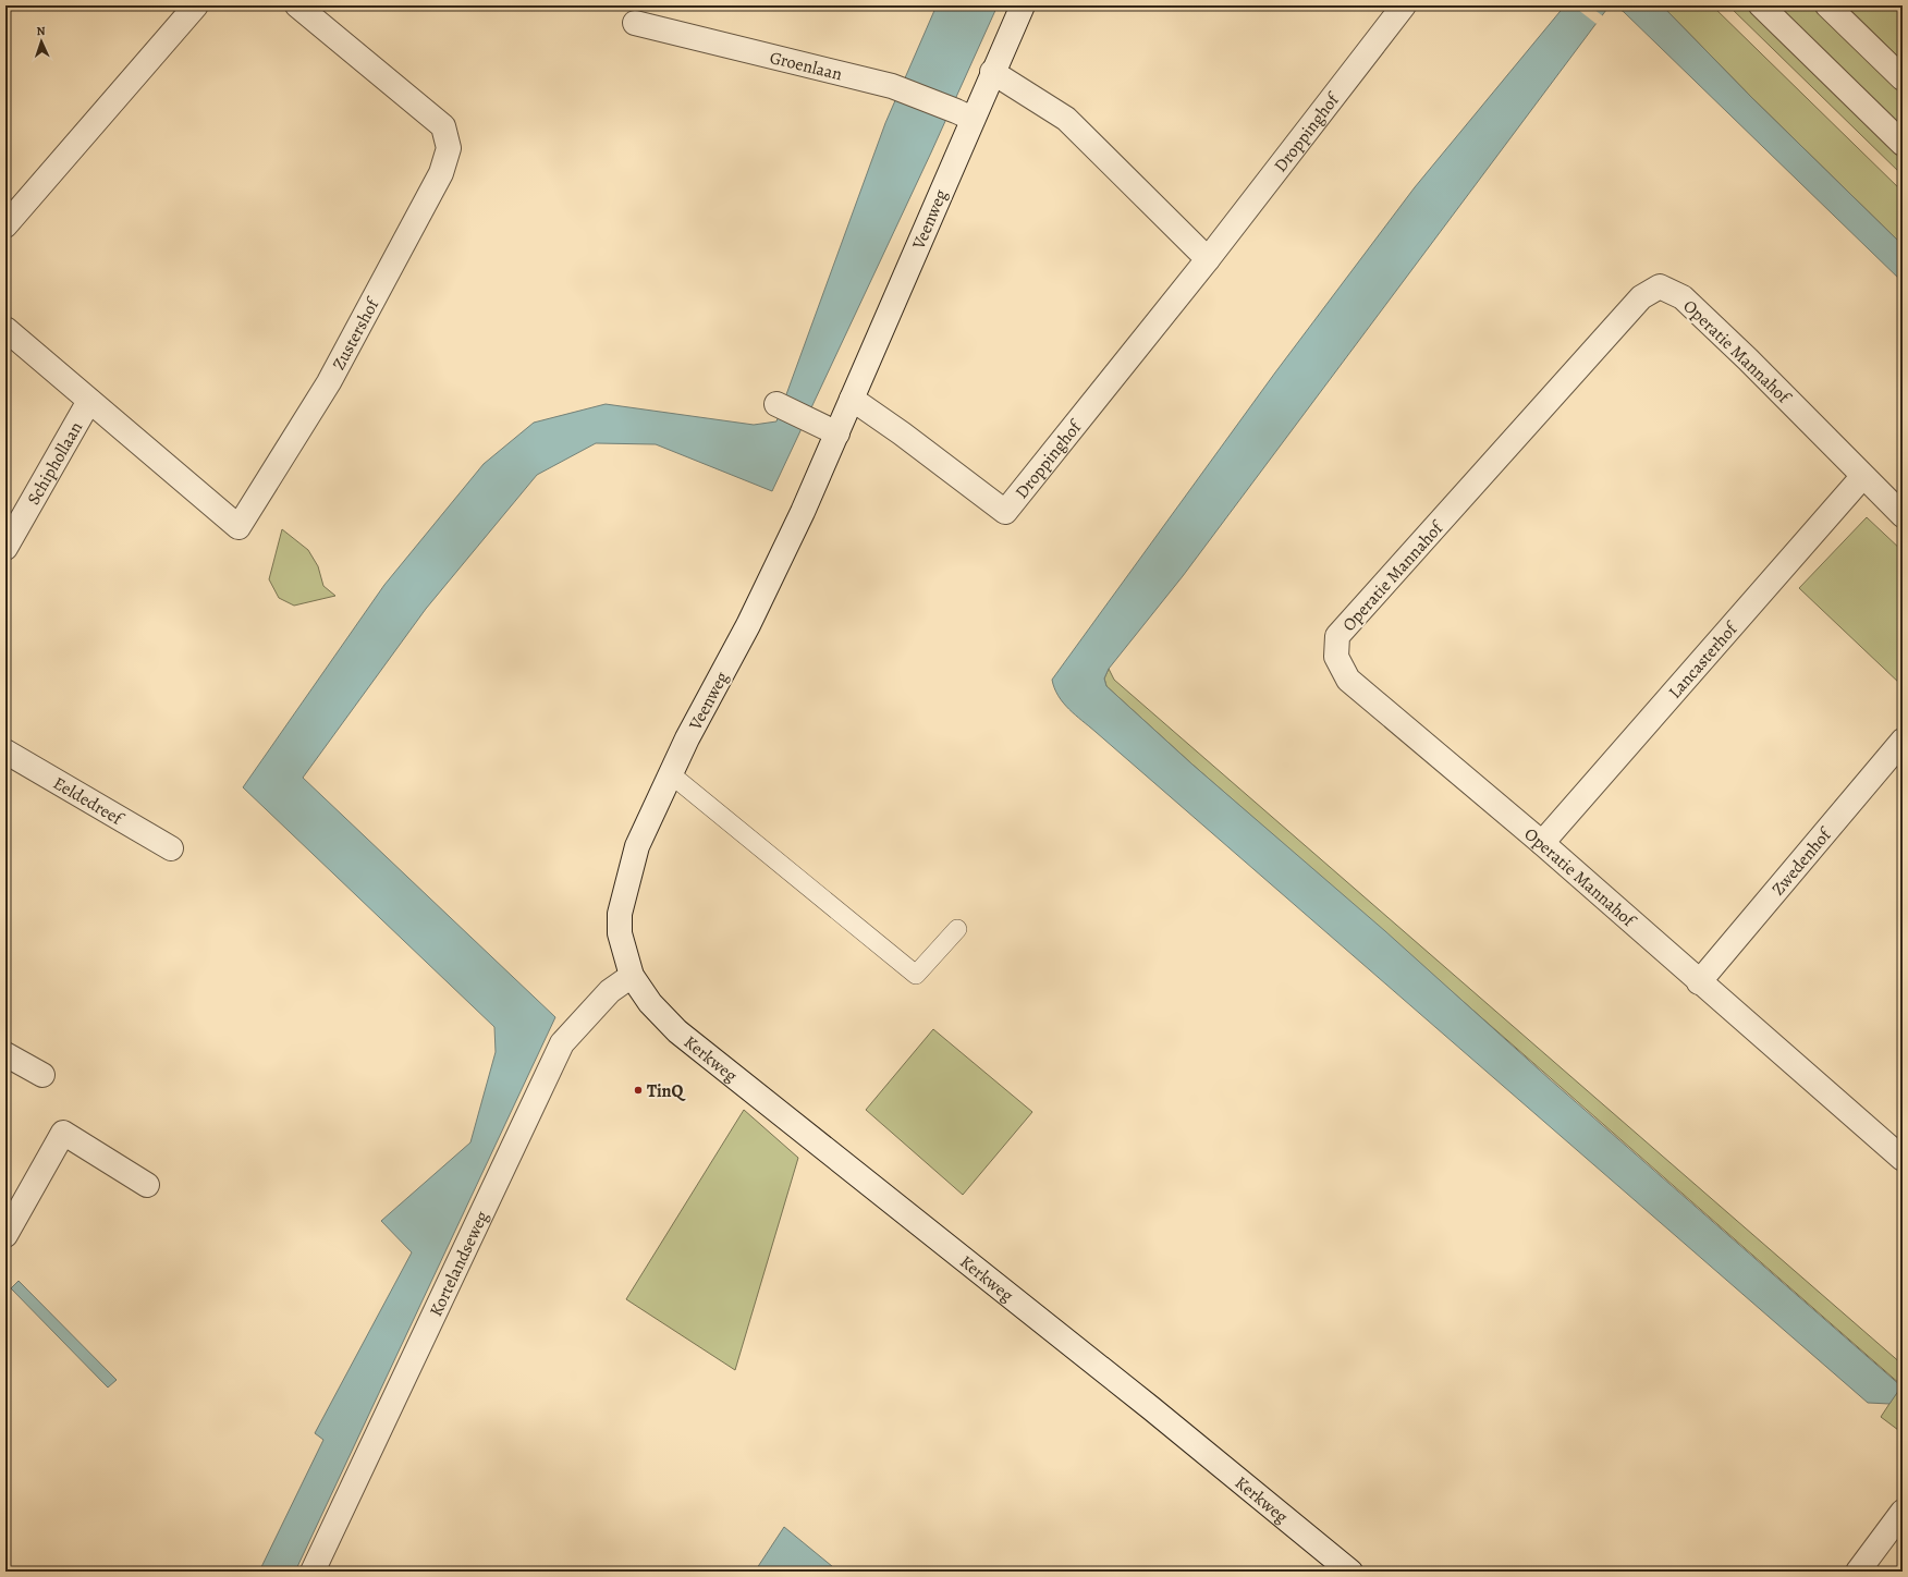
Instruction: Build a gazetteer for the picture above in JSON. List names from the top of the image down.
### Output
{
  "streets": {
    "street": [
      "Groenlaan",
      "Droppinghof",
      "Veenweg",
      "Zustershof",
      "Operatie Mannahof",
      "Schiphollaan",
      "Lancasterhof",
      "Eeldedreef",
      "Zwedenhof",
      "Kerkweg",
      "Kortelandseweg"
    ]
  },
  "crossings": [
    ["Groenlaan", "Veenweg"],
    ["Droppinghof", "Veenweg"],
    ["Veenweg", "Kerkweg"],
    ["Veenweg", "Kortelandseweg"],
    ["Zustershof", "Schiphollaan"],
    ["Operatie Mannahof", "Lancasterhof"],
    ["Operatie Mannahof", "Zwedenhof"],
    ["Kerkweg", "Kortelandseweg"]
  ],
  "places": ["TinQ"],
  "north": "top"
}
